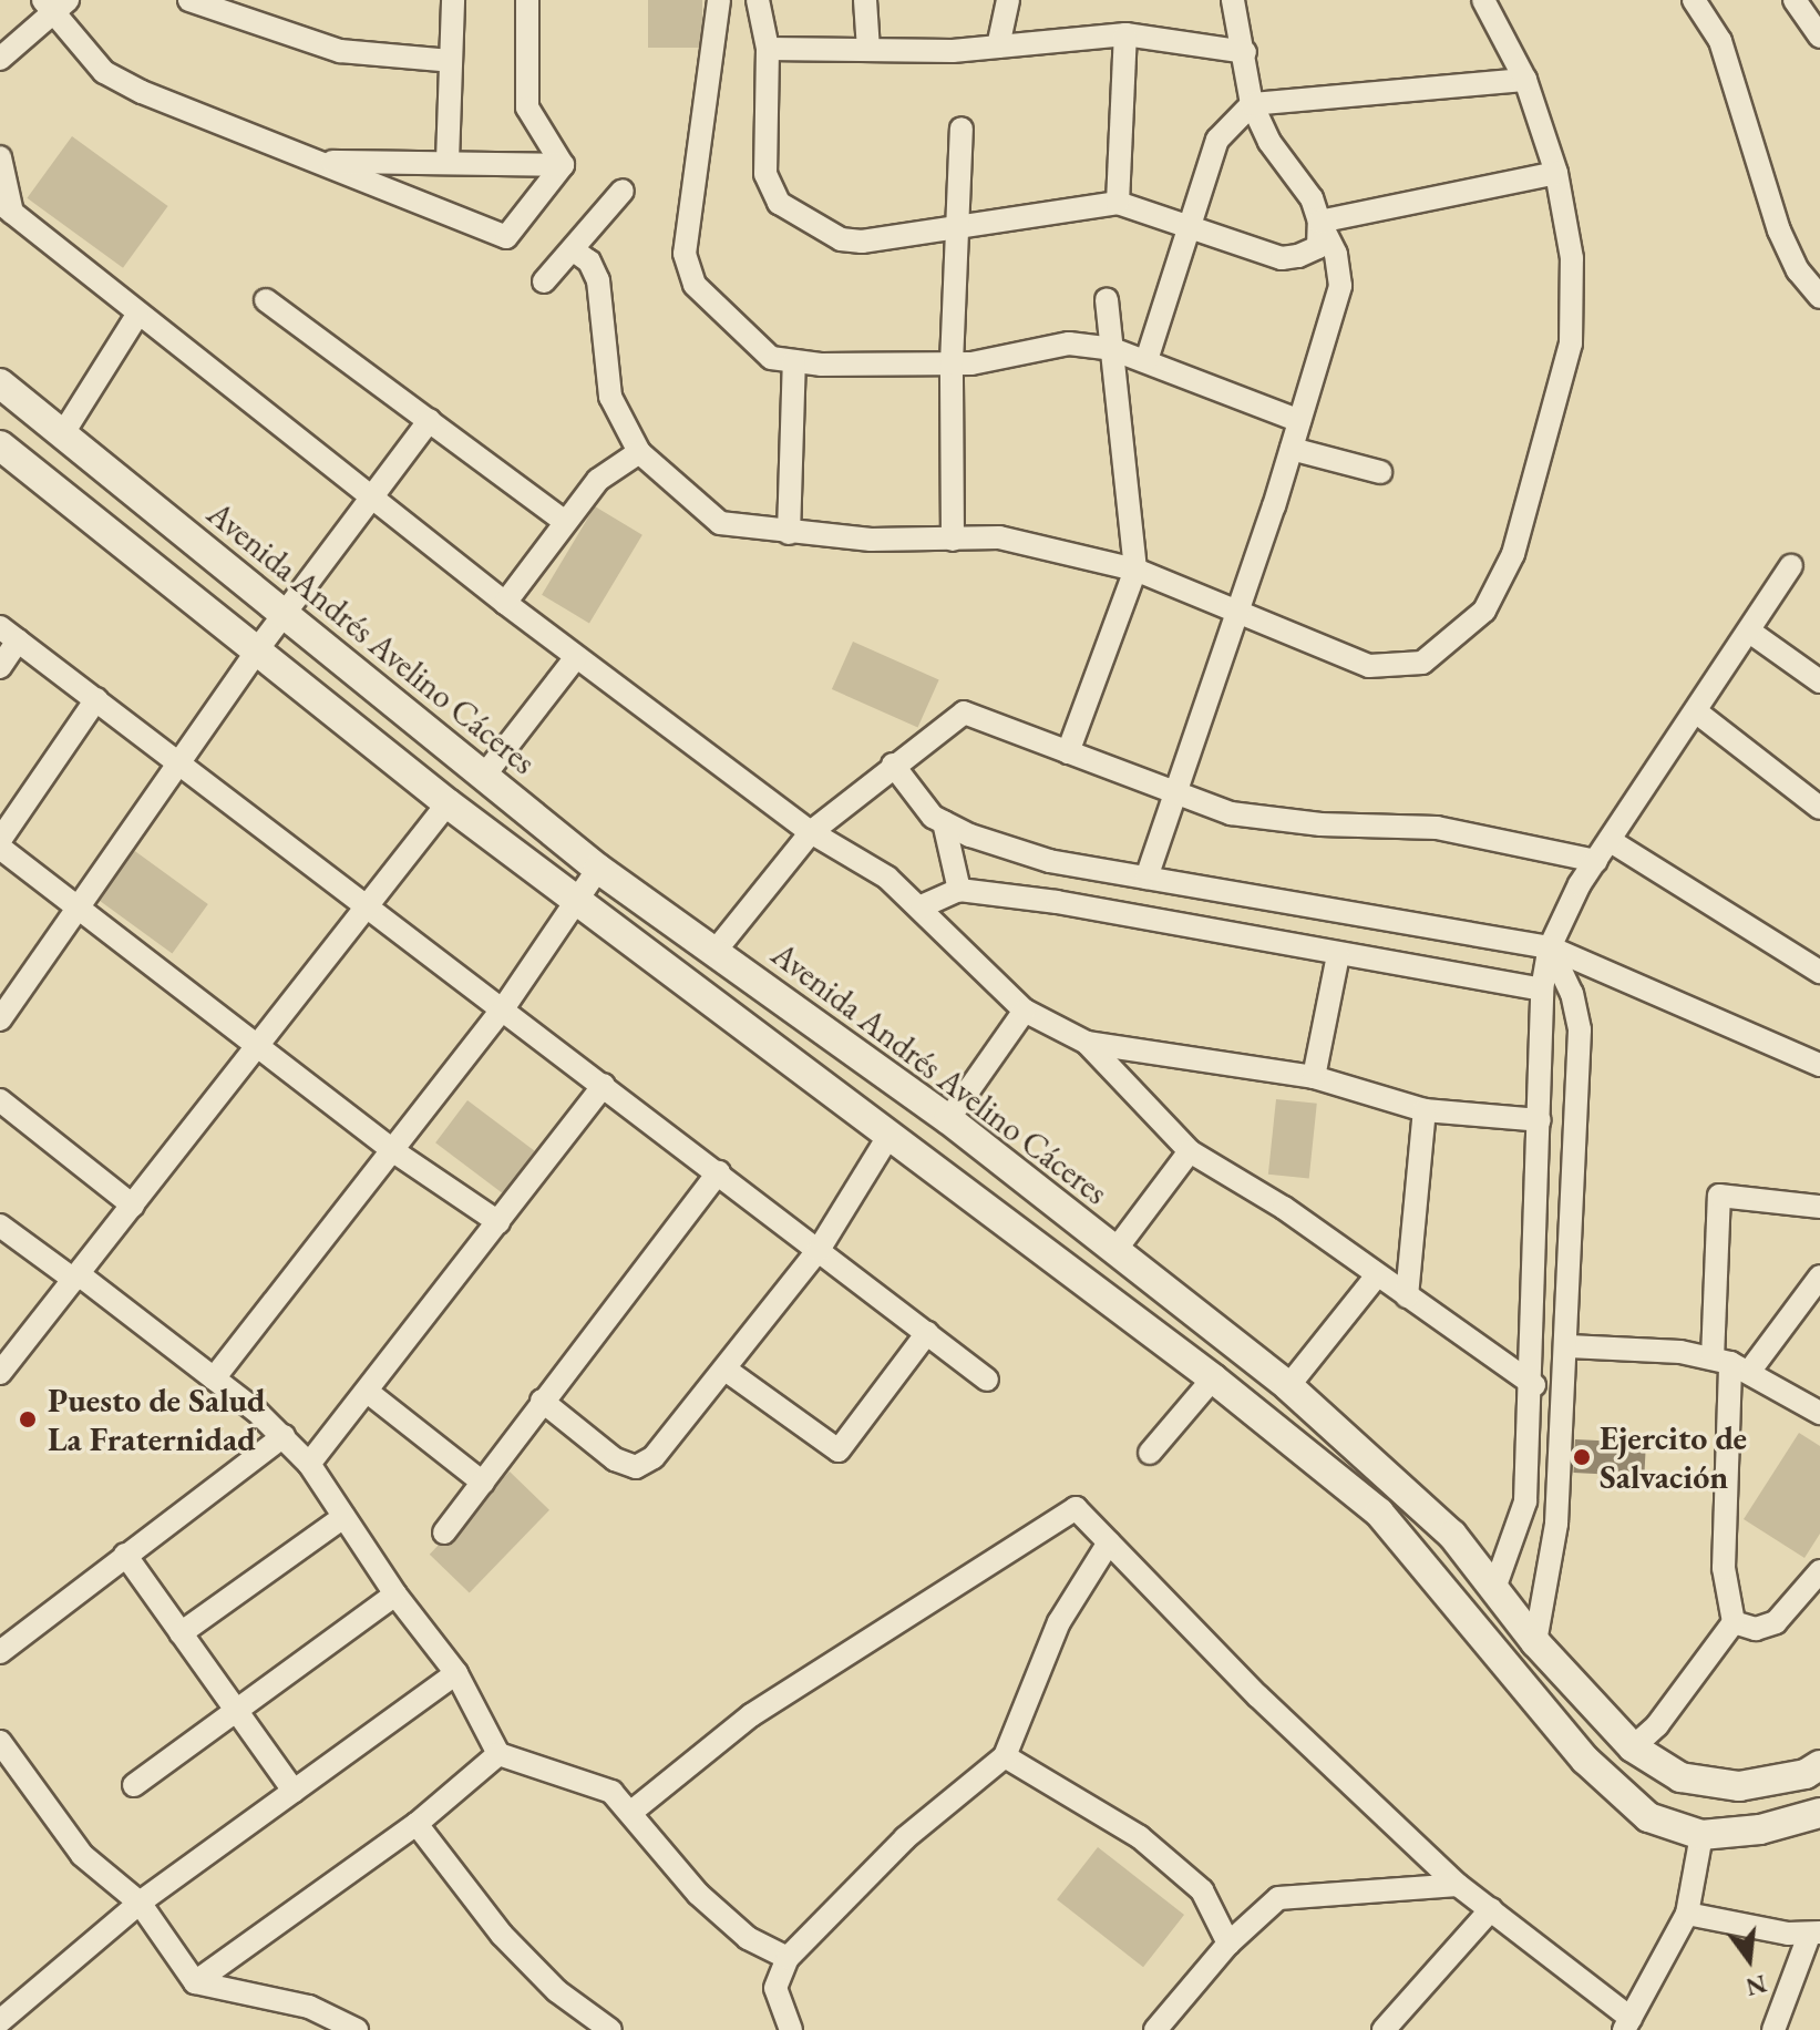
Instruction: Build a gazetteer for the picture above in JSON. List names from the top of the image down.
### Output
{
  "streets": {
    "street": ["Avenida Andrés Avelino Cáceres"]
  },
  "places": ["Puesto de Salud La Fraternidad", "Ejercito de Salvación"],
  "north": "bottom"
}
